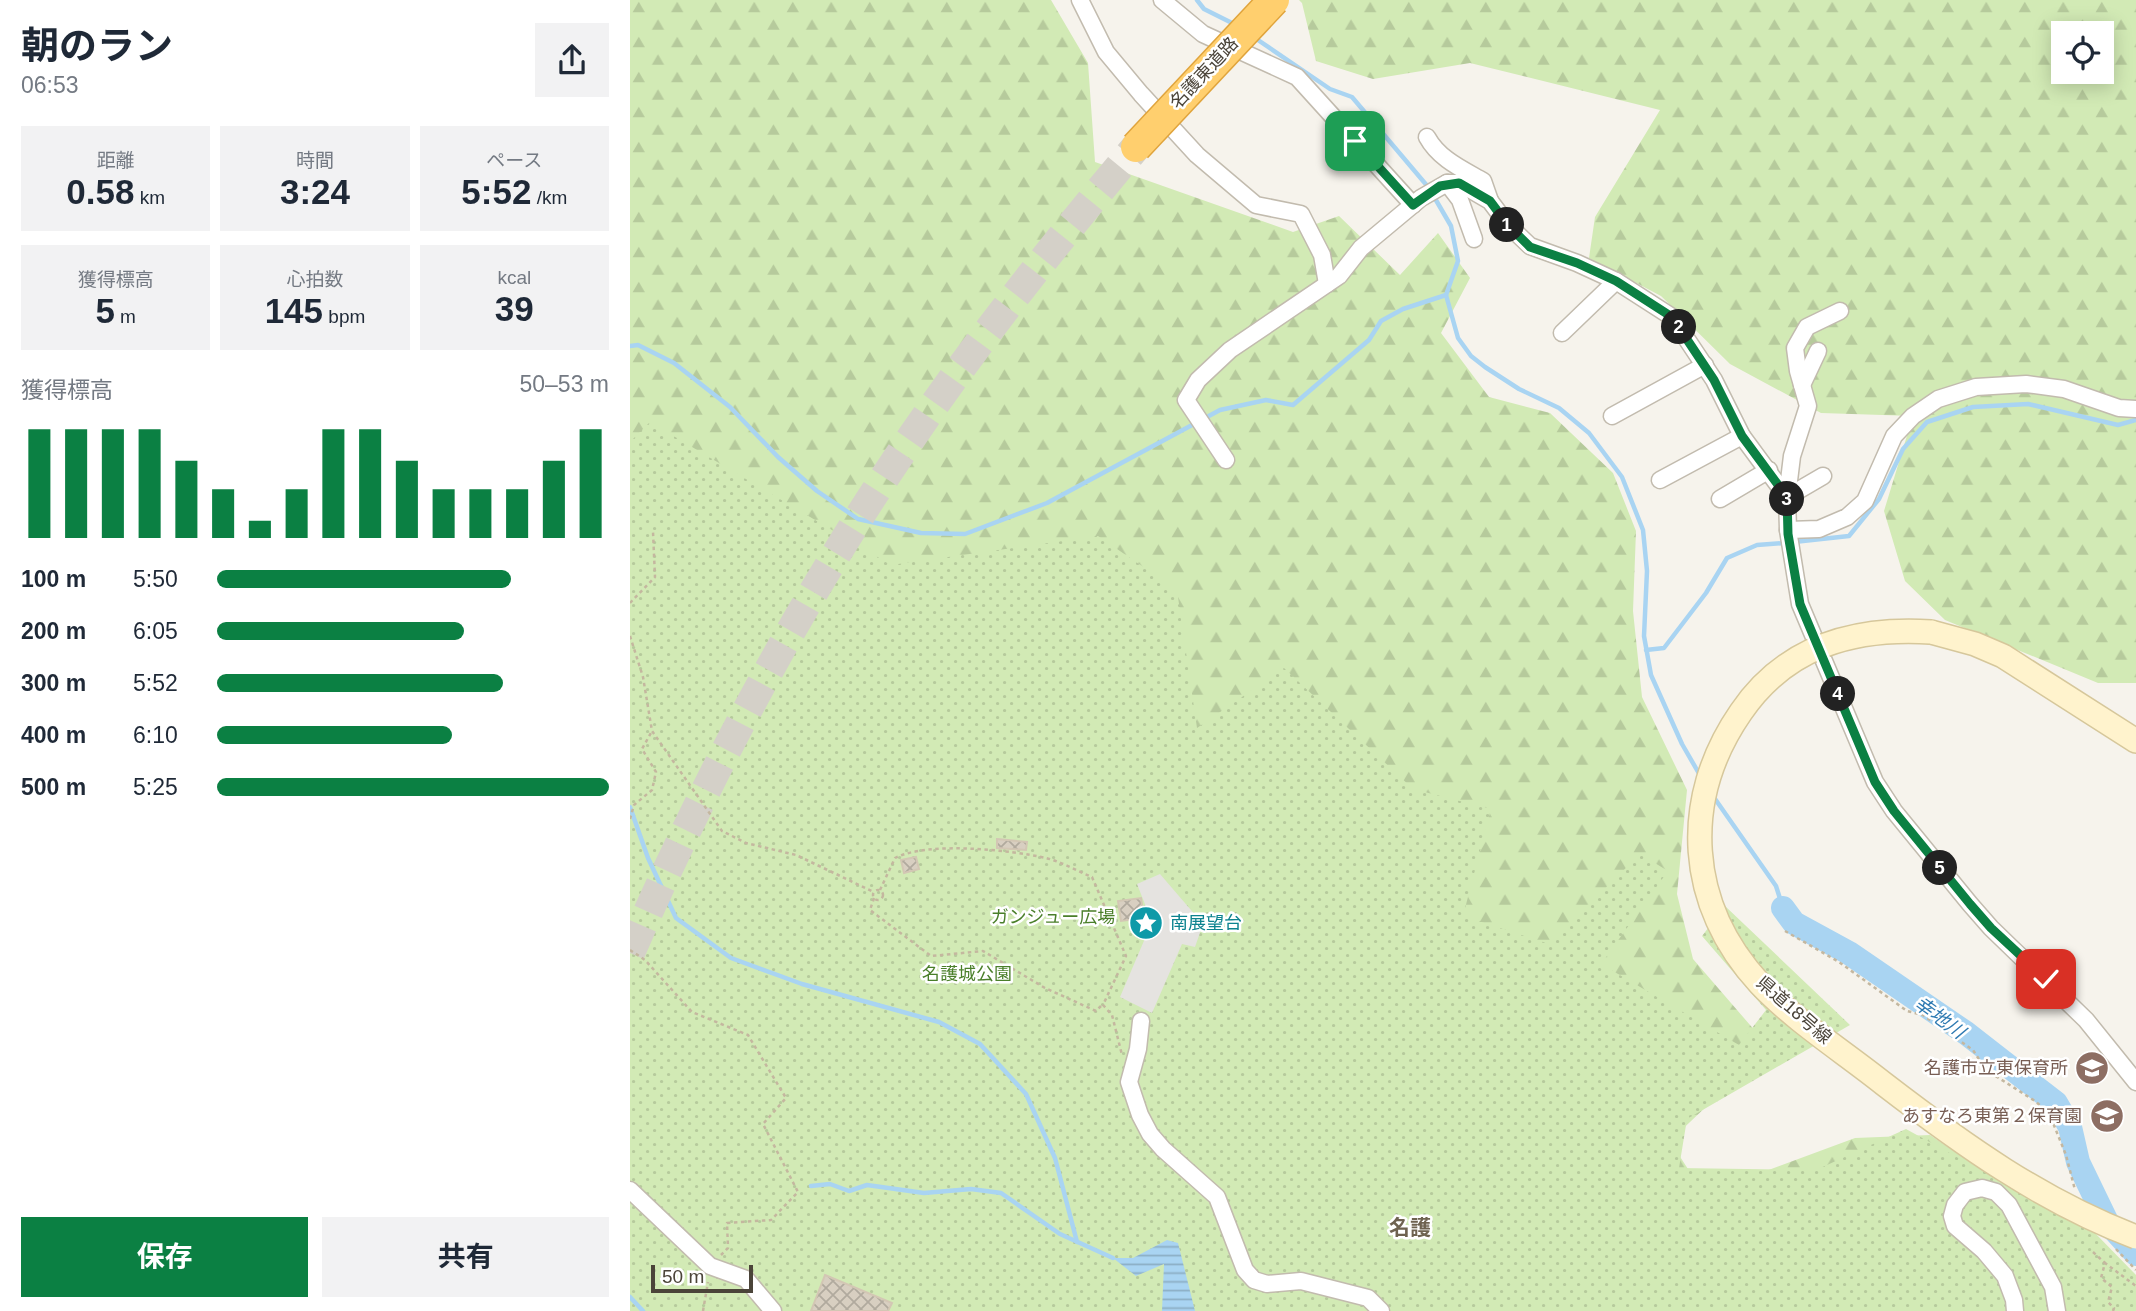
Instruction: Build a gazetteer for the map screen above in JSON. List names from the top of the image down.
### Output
{
  "streets": {
    "highway": ["名護東道路"],
    "main road": ["県道18号線"]
  },
  "districts": ["名護"],
  "water": ["幸地川"],
  "parks": ["ガンジュー広場", "名護城公園"],
  "places": {
    "place": ["南展望台"],
    "school or university": ["名護市立東保育所", "あすなろ東第２保育園"]
  },
  "scale_bar": "50 m",
  "page": {
    "heading": ["朝のラン", "06:53"],
    "stats": [
      ["距離", "0.58 km"],
      ["時間", "3:24"],
      ["ペース", "5:52 /km"],
      ["獲得標高", "5 m"],
      ["心拍数", "145 bpm"],
      ["kcal", "39"]
    ],
    "pins": [
      "1",
      "2",
      "3",
      "4",
      "5"
    ],
    "chart": ["獲得標高", "50–53 m"],
    "list": [
      {
        "name": "100 m",
        "note": "5:50"
      },
      {
        "name": "200 m",
        "note": "6:05"
      },
      {
        "name": "300 m",
        "note": "5:52"
      },
      {
        "name": "400 m",
        "note": "6:10"
      },
      {
        "name": "500 m",
        "note": "5:25"
      }
    ],
    "buttons": ["保存", "共有"],
    "scale": "50 m"
  }
}
